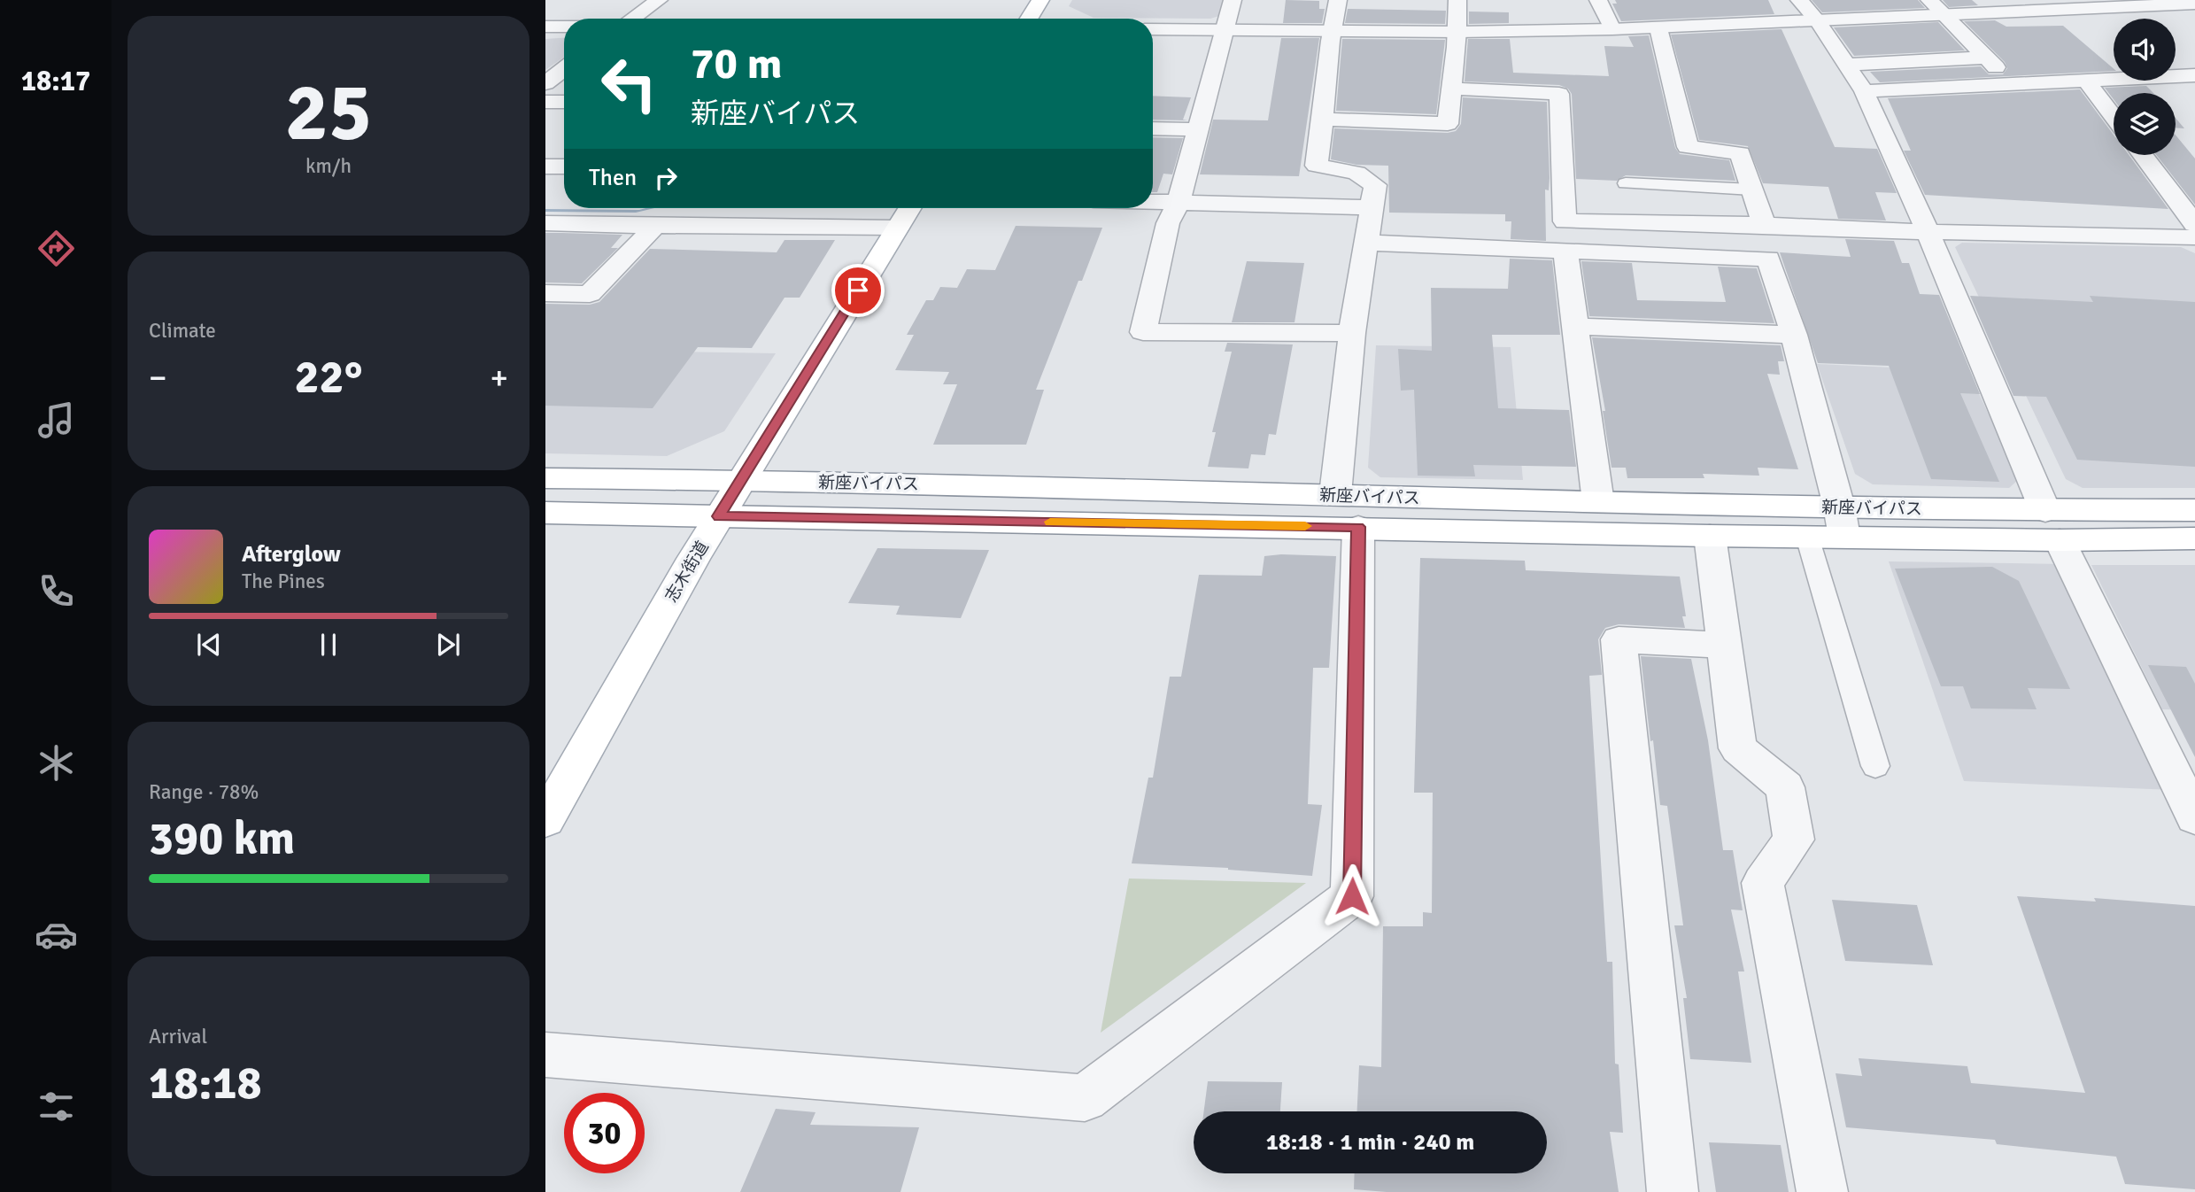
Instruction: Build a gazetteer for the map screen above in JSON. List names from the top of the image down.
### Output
{
  "streets": {
    "main road": ["新座バイパス", "志木街道"]
  },
  "crossings": [
    ["新座バイパス", "志木街道"]
  ],
  "page": {
    "tabs": "18:17",
    "tile": [
      ["25", "km/h"],
      "Climate",
      ["Range · 78%", "390 km"],
      ["Arrival", "18:18"]
    ],
    "turn": ["70 m", "新座バイパス"],
    "then": "Then",
    "heat": ["−", "22°", "+"],
    "song": ["Afterglow", "The Pines"],
    "limit": "30",
    "trip": "18:18 · 1 min · 240 m"
  }
}
